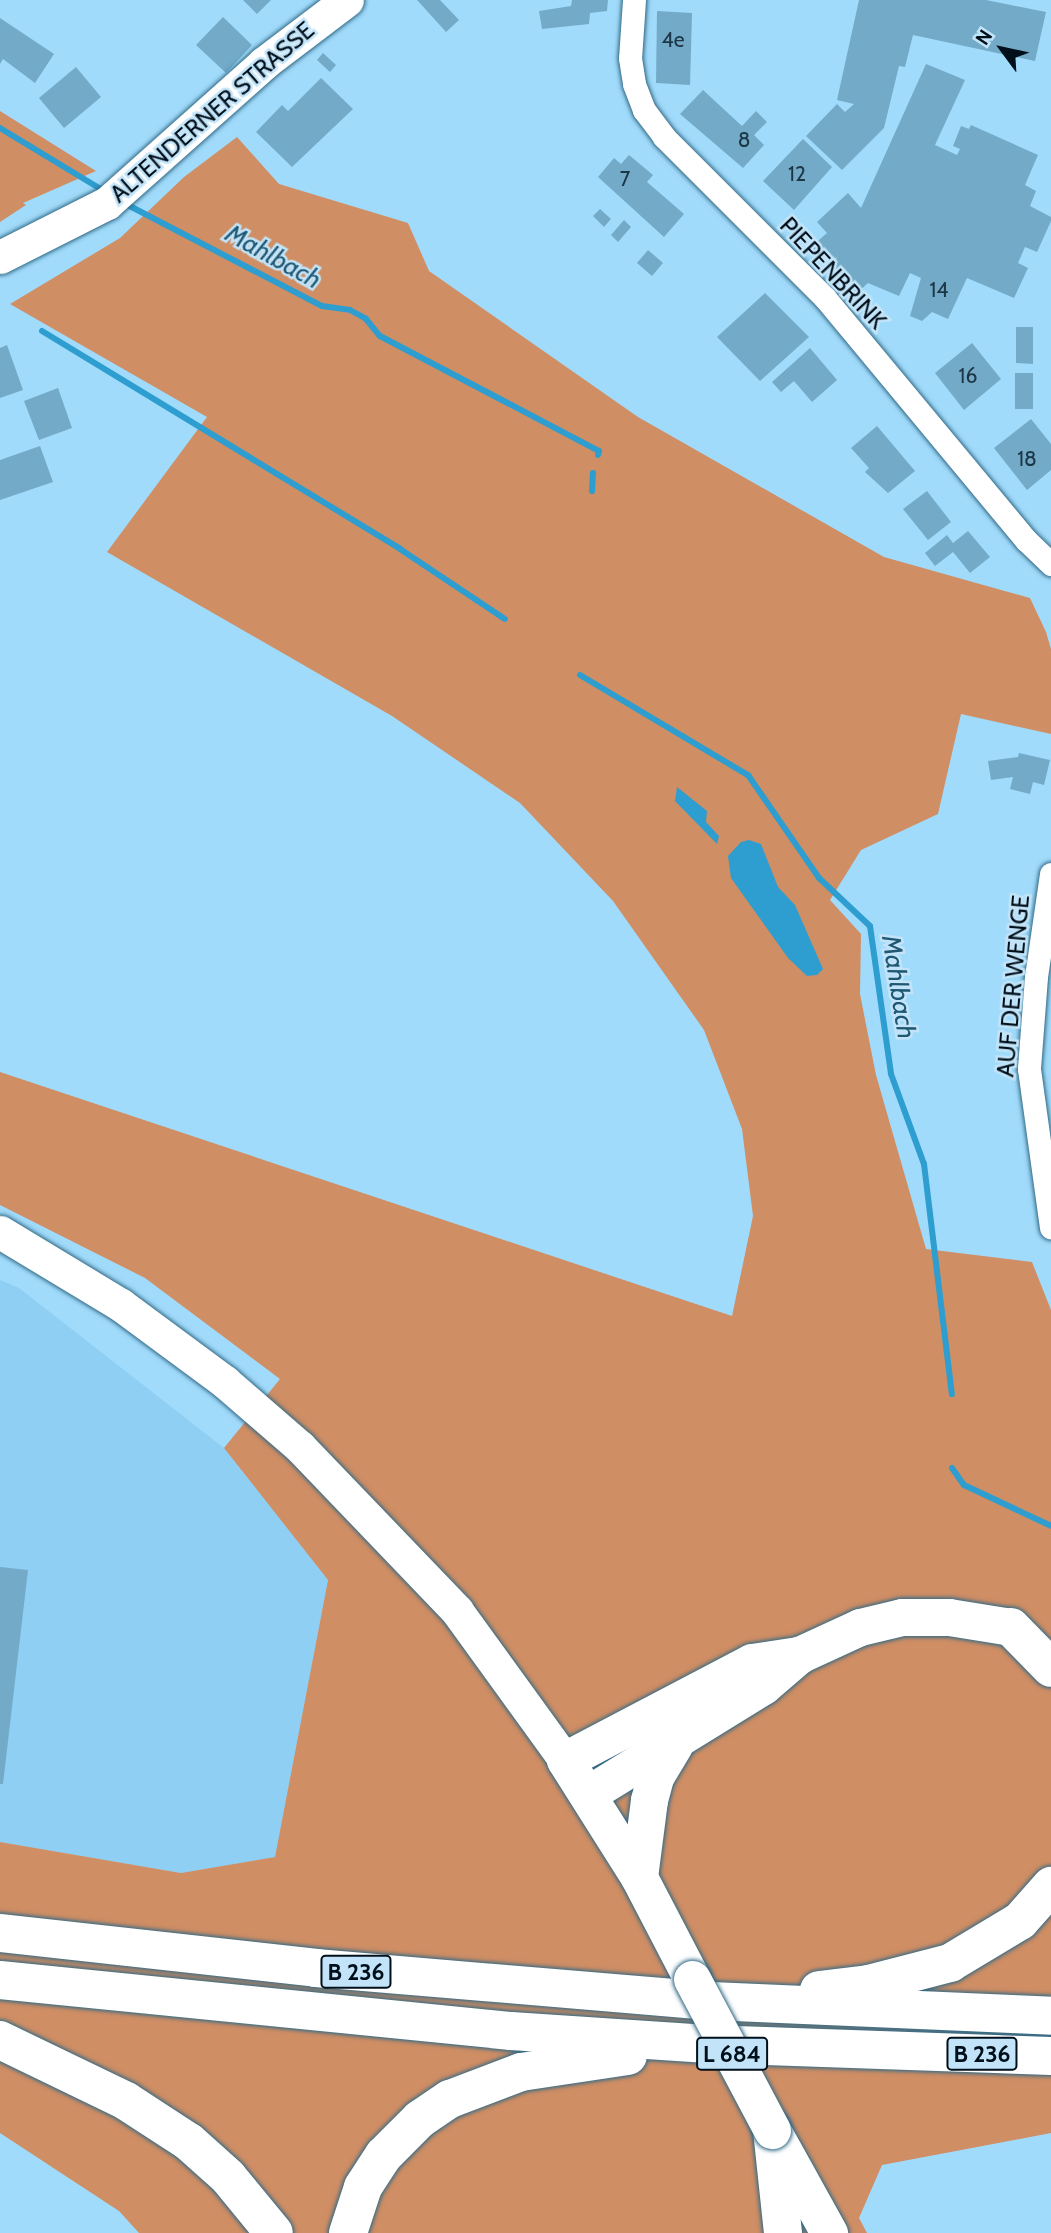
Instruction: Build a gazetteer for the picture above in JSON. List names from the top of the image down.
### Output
{
  "streets": {
    "highway": ["B 236"],
    "main road": ["ALTENDERNER STRASSE", "L 684"],
    "street": ["PIEPENBRINK", "AUF DER WENGE"]
  },
  "water": ["Mahlbach"],
  "house_numbers": [
    "4e",
    "8",
    "12",
    "7",
    "14",
    "16",
    "18"
  ],
  "north": "top left"
}
